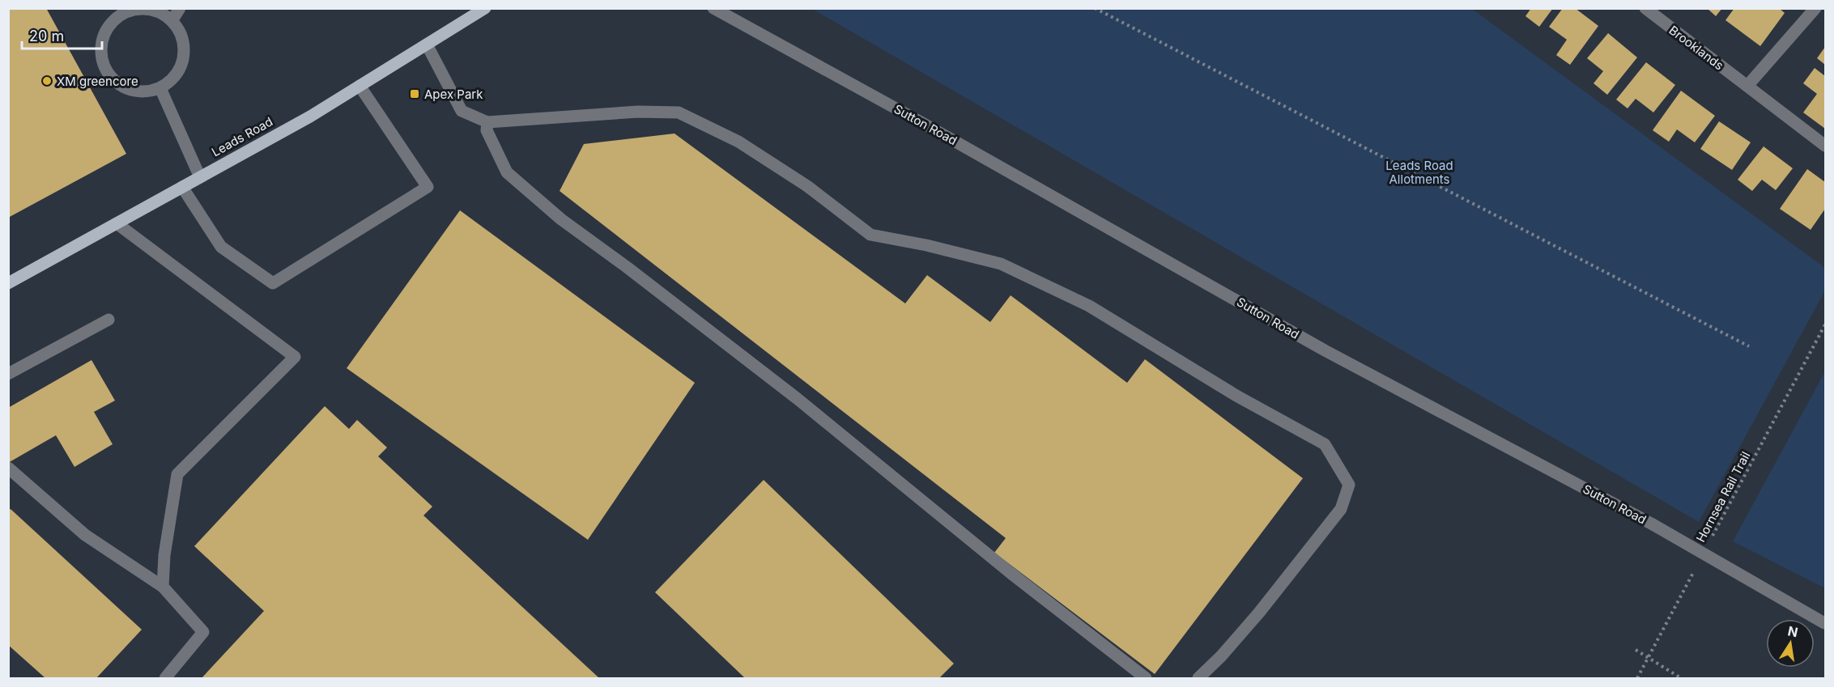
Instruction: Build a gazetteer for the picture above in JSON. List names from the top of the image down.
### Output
{
  "streets": {
    "main road": ["Leads Road"],
    "street": ["Brooklands", "Sutton Road"],
    "path": ["Hornsea Rail Trail"]
  },
  "parks": ["Leads Road Allotments"],
  "places": {
    "other": ["XM greencore"],
    "transit": ["Apex Park"]
  },
  "scale_bar": "20 m",
  "north": "top"
}
